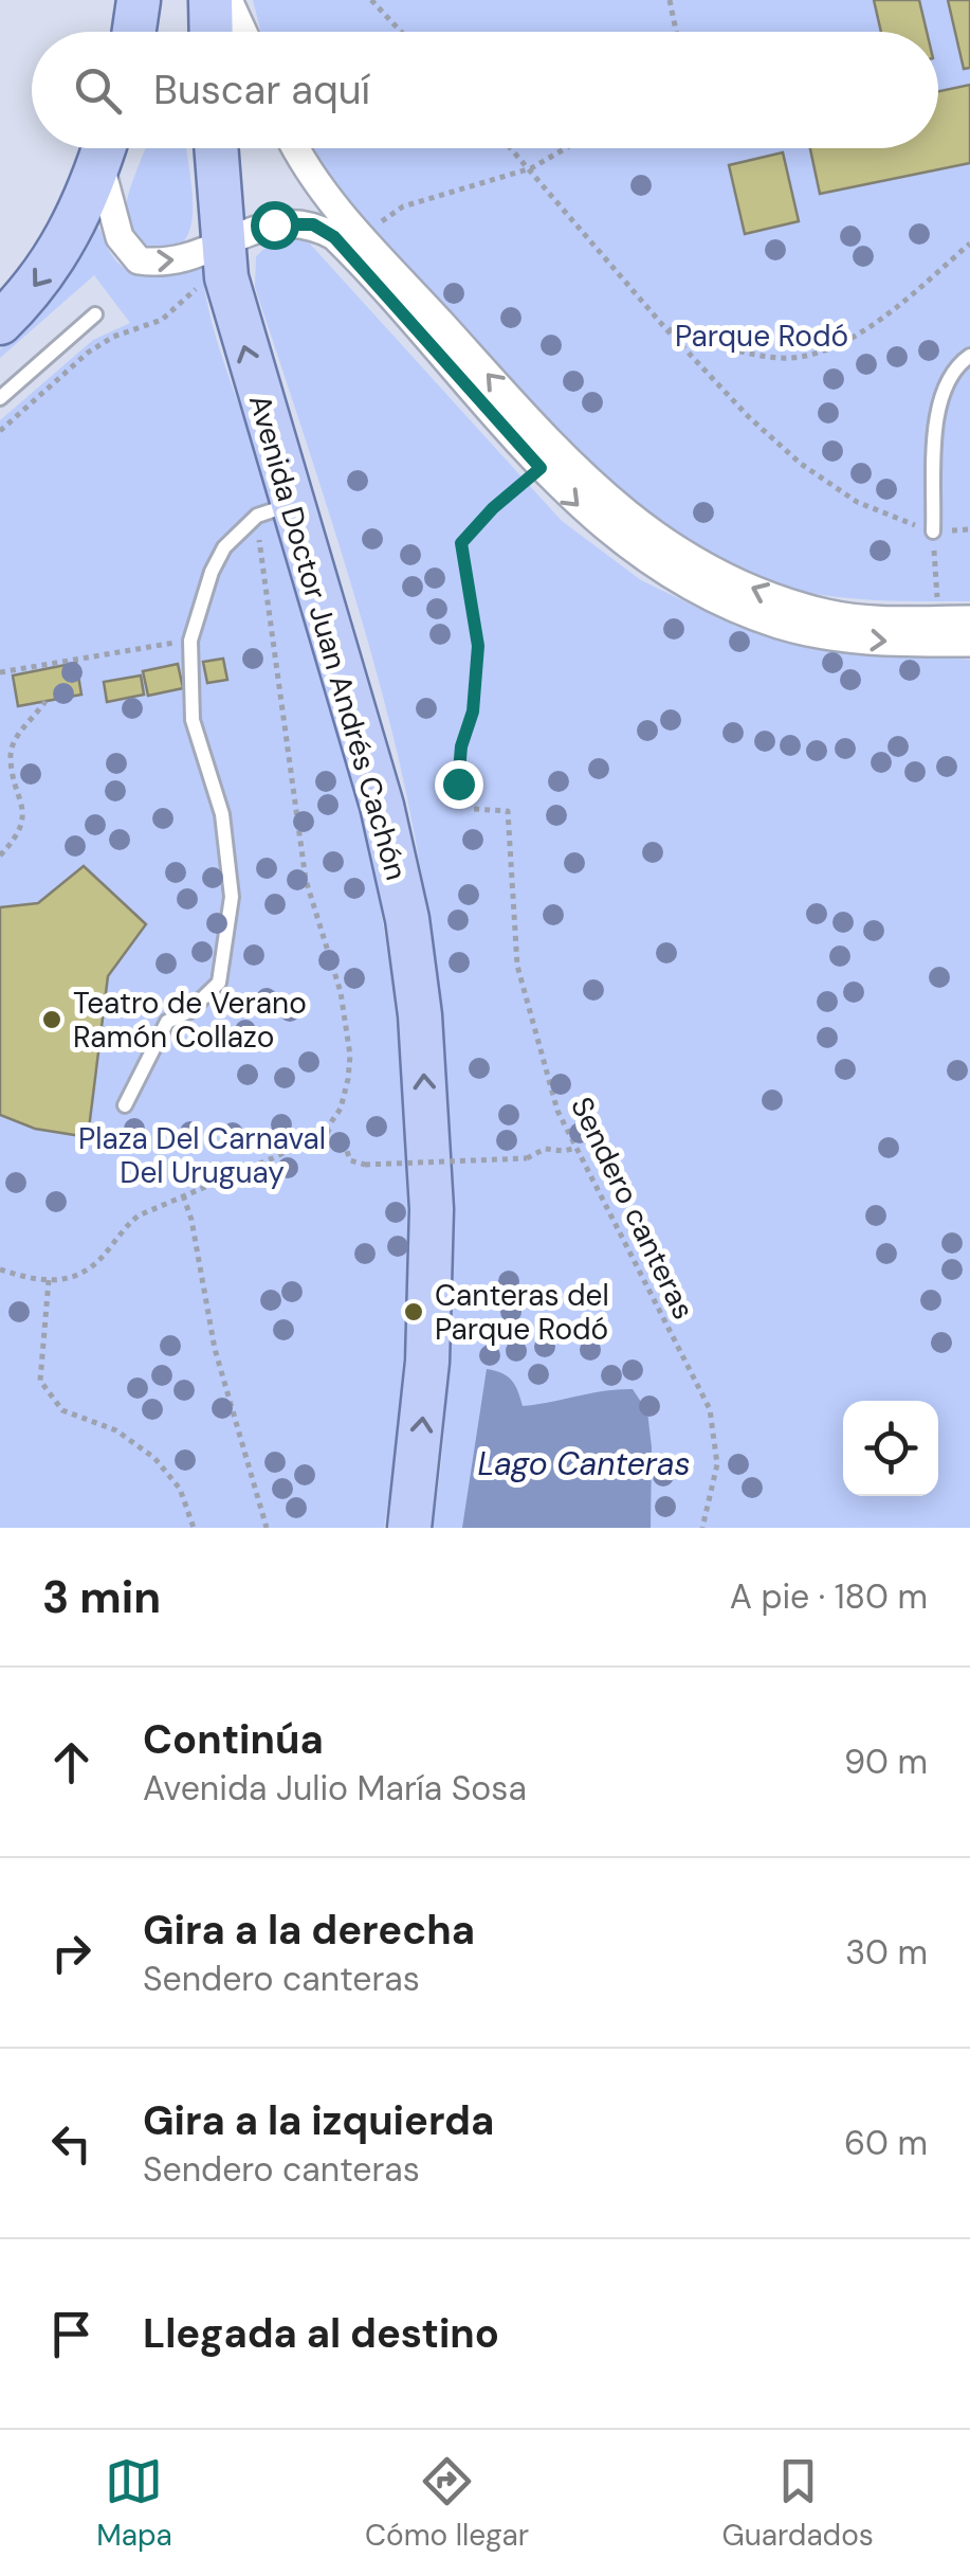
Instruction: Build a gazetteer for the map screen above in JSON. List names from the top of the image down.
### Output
{
  "streets": {
    "main road": ["Avenida Doctor Juan Andrés Cachón"],
    "path": ["Sendero canteras"]
  },
  "one_way": ["Avenida Doctor Juan Andrés Cachón"],
  "water": ["Lago Canteras"],
  "parks": ["Parque Rodó", "Plaza Del Carnaval Del Uruguay"],
  "places": ["Teatro de Verano Ramón Collazo", "Canteras del Parque Rodó"],
  "page": {
    "search": "Buscar aquí",
    "heading": ["3 min", "A pie · 180 m"],
    "list": [
      ["Continúa", "Avenida Julio María Sosa", "90 m"],
      ["Gira a la derecha", "Sendero canteras", "30 m"],
      ["Gira a la izquierda", "Sendero canteras", "60 m"],
      "Llegada al destino"
    ],
    "nav": ["Mapa", "Cómo llegar", "Guardados"]
  }
}
